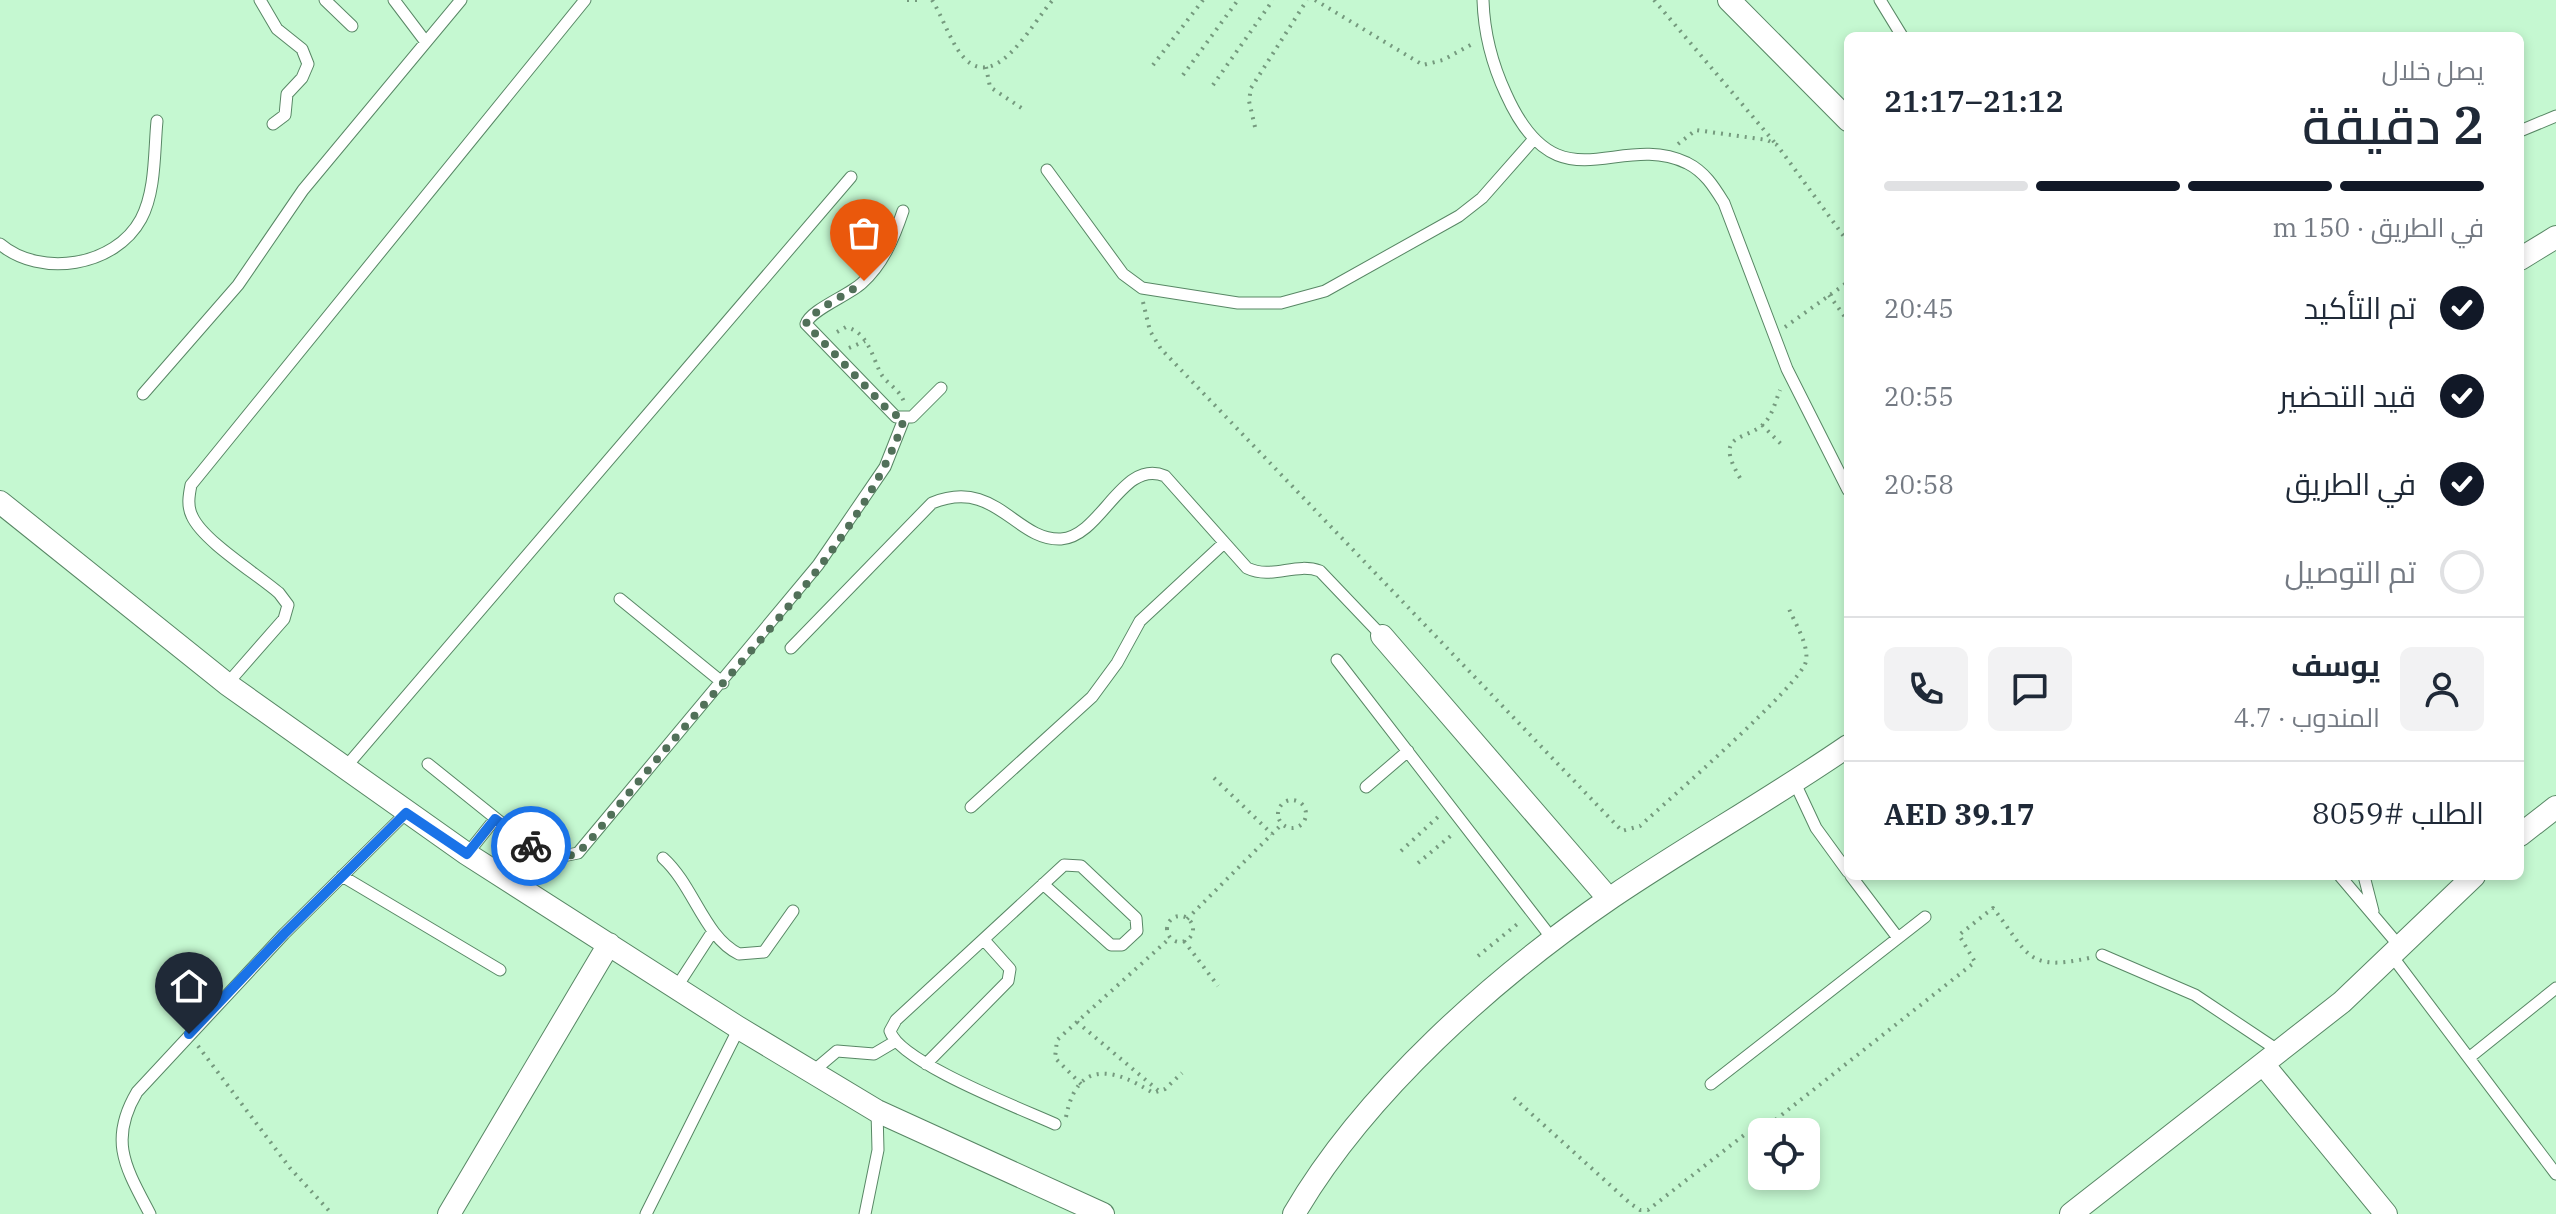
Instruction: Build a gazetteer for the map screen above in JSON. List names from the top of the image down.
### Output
{
  "page": {
    "heading": ["2 دقيقة", "يصل خلال", "21:12–21:17"],
    "panel": [
      "يوسف",
      "المندوب · 4.7",
      "الطلب #8059",
      "AED 39.17"
    ],
    "bar": "في الطريق · 150 m",
    "list": [
      ["تم التأكيد", "20:45"],
      ["قيد التحضير", "20:55"],
      ["في الطريق", "20:58"],
      "تم التوصيل"
    ]
  }
}
